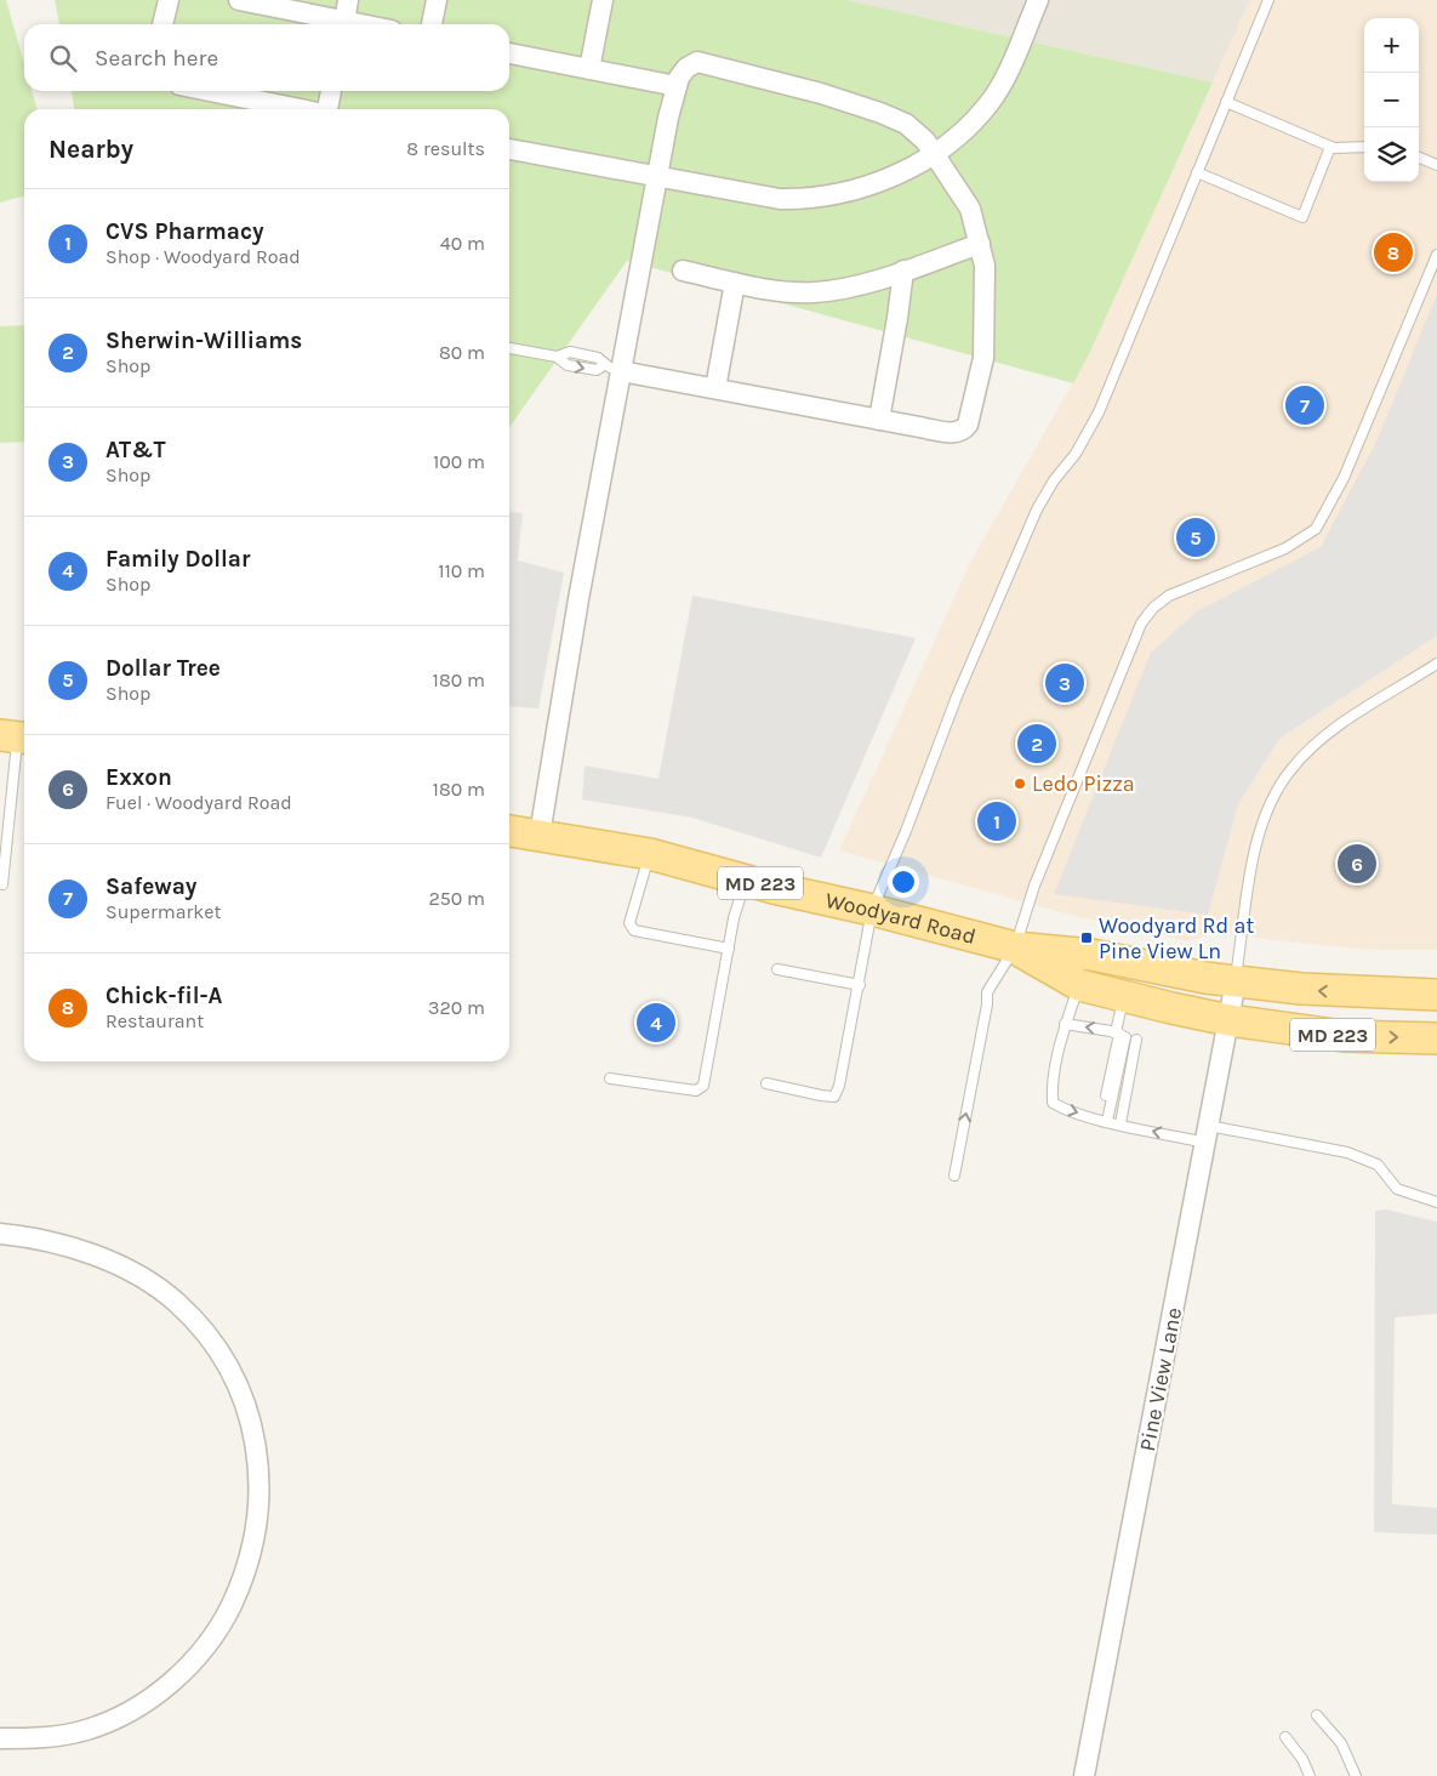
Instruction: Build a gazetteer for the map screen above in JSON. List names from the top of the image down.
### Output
{
  "streets": {
    "main road": ["MD 223", "Woodyard Road"],
    "street": ["Pine View Lane"]
  },
  "crossings": [
    ["Woodyard Road", "Pine View Lane"]
  ],
  "places": {
    "other": ["Ledo Pizza"],
    "transit": ["Woodyard Rd at Pine View Ln"]
  },
  "page": {
    "map_buttons": ["+", "−"],
    "search": "Search here",
    "heading": ["Nearby", "8 results"],
    "list": [
      {
        "mark": "1",
        "name": "CVS Pharmacy",
        "note": "Shop · Woodyard Road",
        "value": "40 m"
      },
      {
        "mark": "2",
        "name": "Sherwin-Williams",
        "note": "Shop",
        "value": "80 m"
      },
      {
        "mark": "3",
        "name": "AT&T",
        "note": "Shop",
        "value": "100 m"
      },
      {
        "mark": "4",
        "name": "Family Dollar",
        "note": "Shop",
        "value": "110 m"
      },
      {
        "mark": "5",
        "name": "Dollar Tree",
        "note": "Shop",
        "value": "180 m"
      },
      {
        "mark": "6",
        "name": "Exxon",
        "note": "Fuel · Woodyard Road",
        "value": "180 m"
      },
      {
        "mark": "7",
        "name": "Safeway",
        "note": "Supermarket",
        "value": "250 m"
      },
      {
        "mark": "8",
        "name": "Chick-fil-A",
        "note": "Restaurant",
        "value": "320 m"
      }
    ],
    "pins": [
      "8",
      "7",
      "5",
      "3",
      "2",
      "1",
      "6",
      "4"
    ]
  }
}
